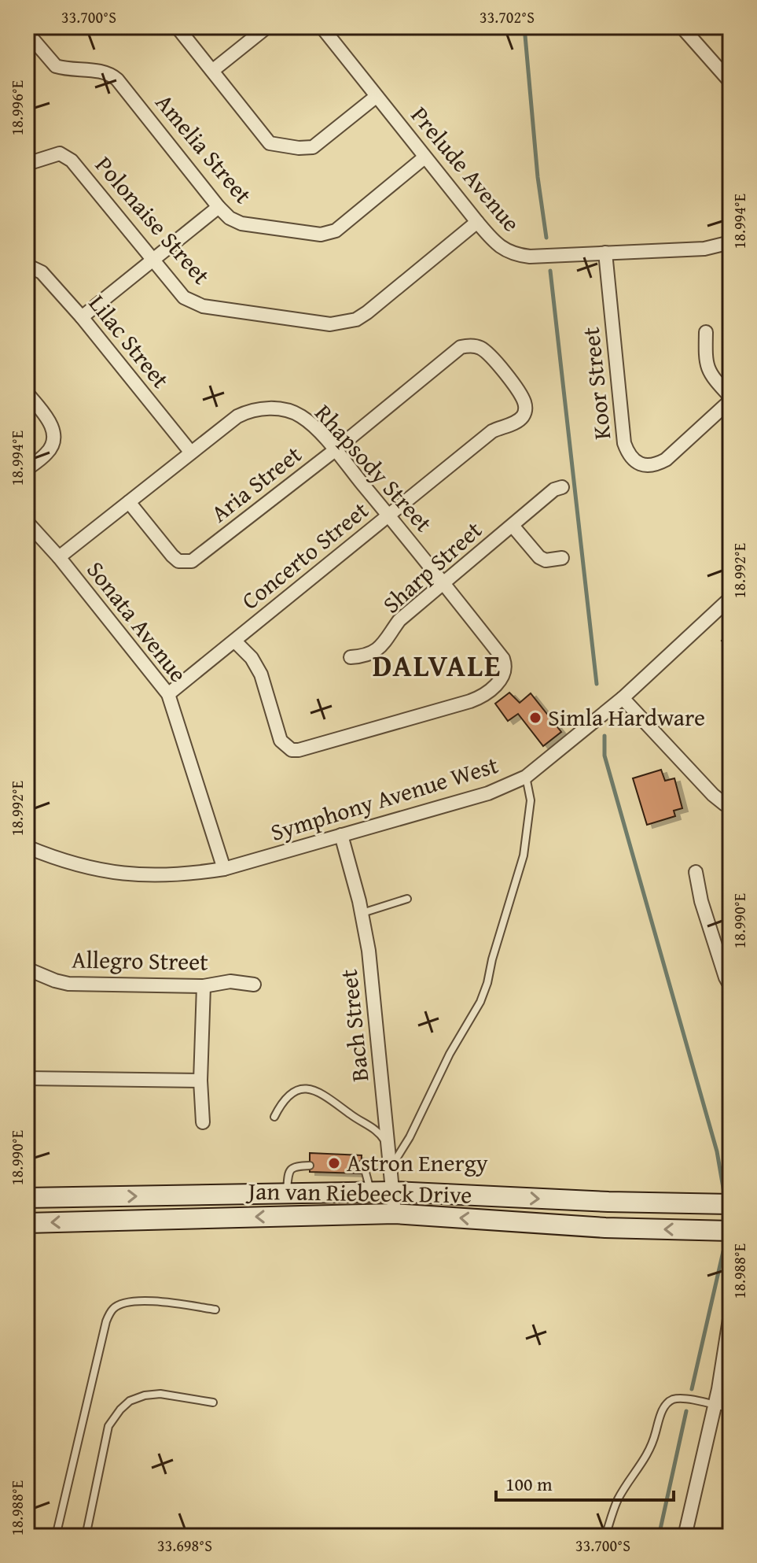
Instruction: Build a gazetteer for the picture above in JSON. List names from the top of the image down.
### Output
{
  "streets": {
    "main road": ["Jan van Riebeeck Drive"],
    "street": [
      "Amelia Street",
      "Prelude Avenue",
      "Polonaise Street",
      "Lilac Street",
      "Koor Street",
      "Rhapsody Street",
      "Aria Street",
      "Concerto Street",
      "Sharp Street",
      "Sonata Avenue",
      "Symphony Avenue West",
      "Allegro Street",
      "Bach Street"
    ]
  },
  "crossings": [
    ["Amelia Street", "Prelude Avenue"],
    ["Prelude Avenue", "Polonaise Street"],
    ["Prelude Avenue", "Koor Street"],
    ["Lilac Street", "Rhapsody Street"],
    ["Rhapsody Street", "Aria Street"],
    ["Rhapsody Street", "Concerto Street"],
    ["Rhapsody Street", "Sharp Street"],
    ["Rhapsody Street", "Sonata Avenue"],
    ["Aria Street", "Concerto Street"],
    ["Concerto Street", "Sonata Avenue"],
    ["Sonata Avenue", "Symphony Avenue West"],
    ["Symphony Avenue West", "Bach Street"],
    ["Bach Street", "Jan van Riebeeck Drive"]
  ],
  "districts": ["DALVALE"],
  "places": ["Simla Hardware", "Astron Energy"],
  "scale_bar": "100 m",
  "coordinates": [
    "33.700°S",
    "33.702°S",
    "18.996°E",
    "18.994°E",
    "18.992°E",
    "18.990°E",
    "18.988°E",
    "33.698°S"
  ]
}
